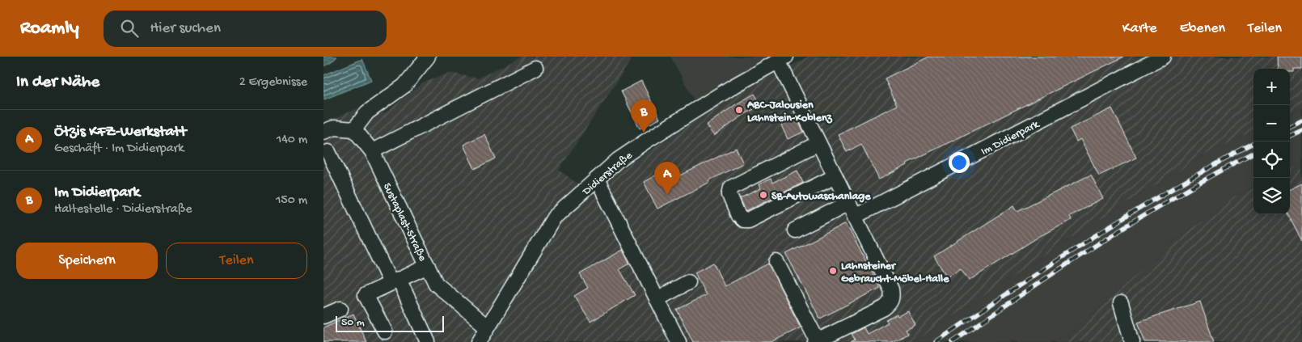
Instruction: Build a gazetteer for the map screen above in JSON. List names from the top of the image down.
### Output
{
  "streets": {
    "street": ["Im Didierpark", "Didierstraße", "Sustaplast-Straße"]
  },
  "crossings": [
    ["Didierstraße", "Sustaplast-Straße"]
  ],
  "places": ["ABC-Jalousien Lahnstein-Koblenz", "SB-Autowaschanlage", "Lahnsteiner Gebraucht-Möbel-Halle"],
  "scale_bar": "50 m",
  "page": {
    "header": "Roamly",
    "search": "Hier suchen",
    "nav": ["Karte", "Ebenen", "Teilen"],
    "heading": ["In der Nähe", "2 Ergebnisse"],
    "map_buttons": ["+", "−"],
    "pins": ["B", "A"],
    "list": [
      {
        "mark": "A",
        "name": "Ötzis KFZ-Werkstatt",
        "note": "Geschäft · Im Didierpark",
        "value": "140 m"
      },
      {
        "mark": "B",
        "name": "Im Didierpark",
        "note": "Haltestelle · Didierstraße",
        "value": "150 m"
      }
    ],
    "buttons": ["Speichern", "Teilen"],
    "scale": "50 m"
  }
}
